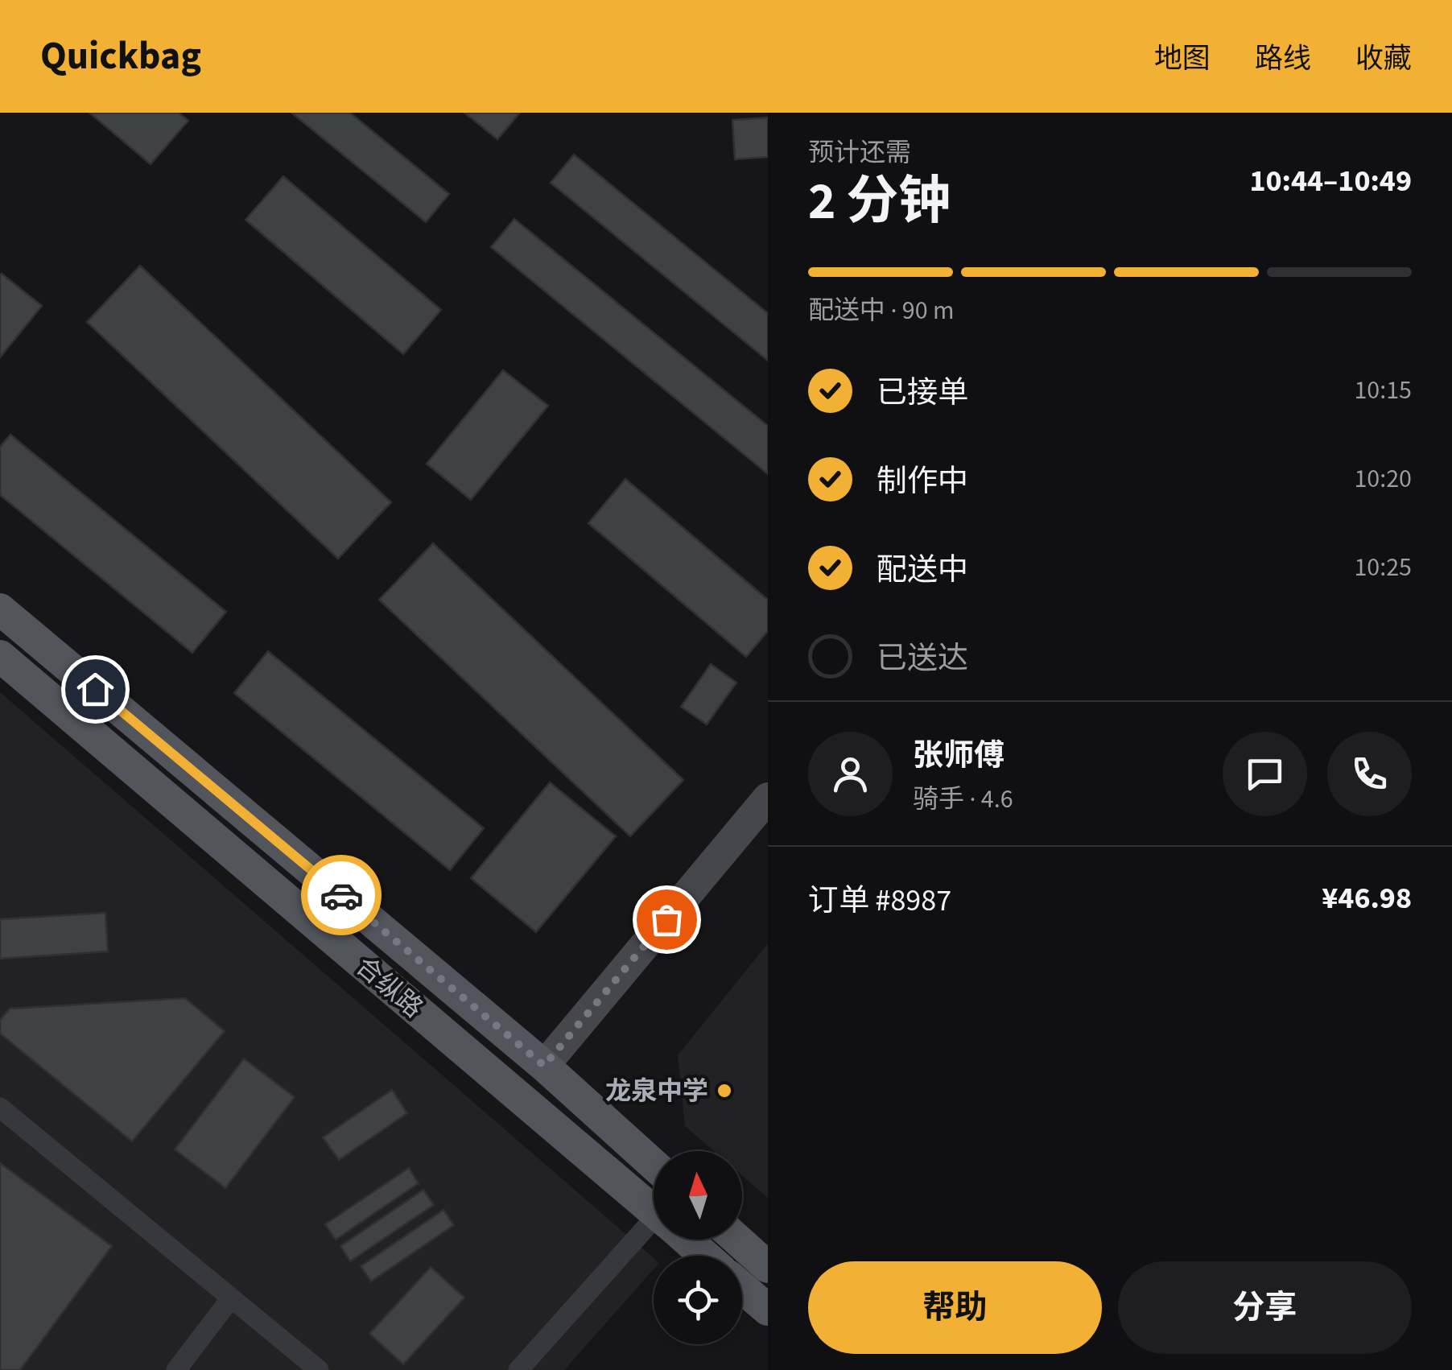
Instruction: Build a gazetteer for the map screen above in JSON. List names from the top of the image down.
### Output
{
  "streets": {
    "main road": ["合纵路"]
  },
  "places": ["龙泉中学"],
  "north": "top",
  "page": {
    "header": "Quickbag",
    "nav": ["地图", "路线", "收藏"],
    "heading": ["2 分钟", "预计还需", "10:44–10:49"],
    "panel": [
      "张师傅",
      "骑手 · 4.6",
      "订单 #8987",
      "¥46.98"
    ],
    "bar": "配送中 · 90 m",
    "list": [
      ["已接单", "10:15"],
      ["制作中", "10:20"],
      ["配送中", "10:25"],
      "已送达"
    ],
    "buttons": ["帮助", "分享"]
  }
}
